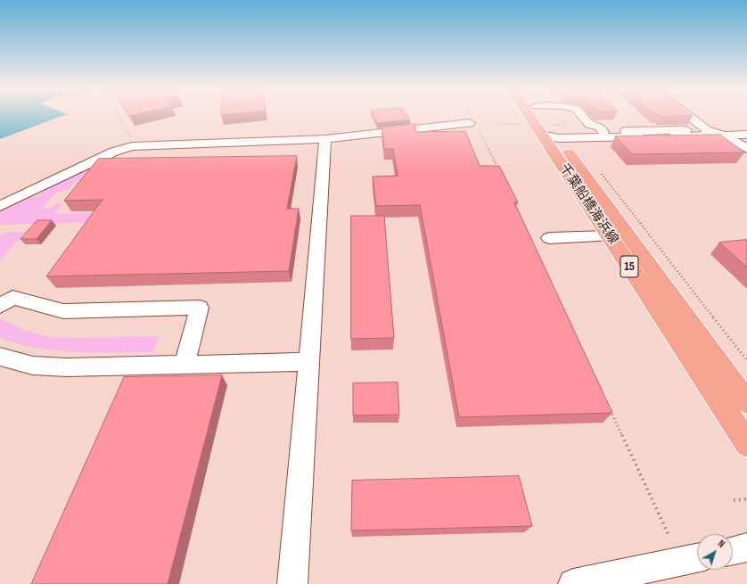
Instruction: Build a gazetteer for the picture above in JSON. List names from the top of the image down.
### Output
{
  "streets": {
    "main road": ["千葉船橋海浜線", "15"]
  },
  "north": "top right"
}
